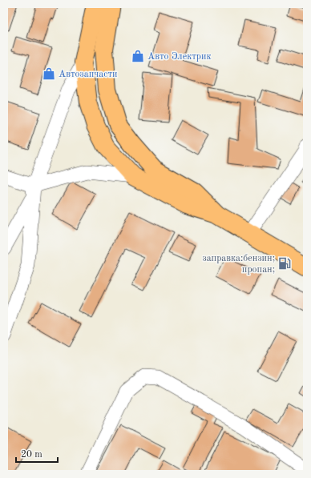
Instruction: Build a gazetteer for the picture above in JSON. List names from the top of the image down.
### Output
{
  "places": {
    "shop": ["Авто Электрик", "Автозапчасти"],
    "fuel station": ["заправка:бензин; пропан;"]
  },
  "scale_bar": "20 m"
}
